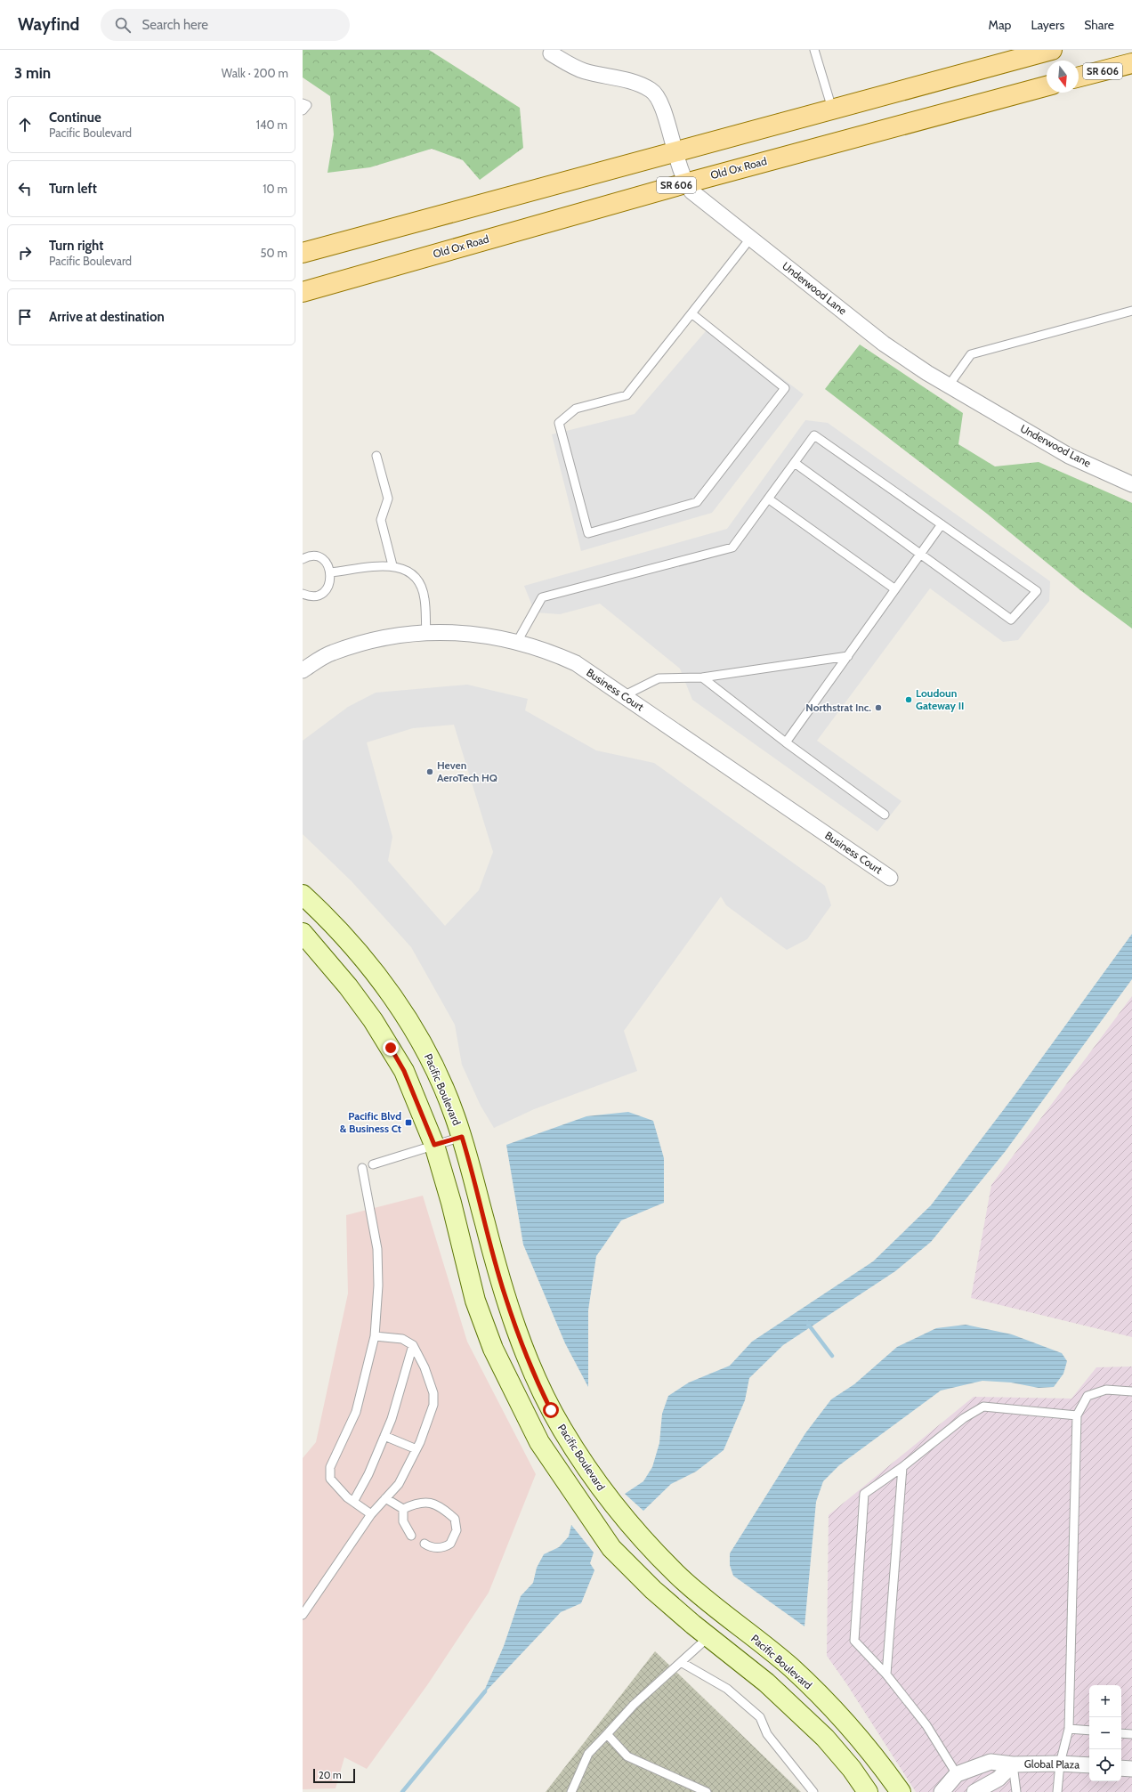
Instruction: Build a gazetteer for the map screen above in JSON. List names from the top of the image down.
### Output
{
  "streets": {
    "main road": ["SR 606", "Old Ox Road", "Pacific Boulevard"],
    "street": ["Underwood Lane", "Business Court", "Global Plaza"]
  },
  "crossings": [
    ["Old Ox Road", "Underwood Lane"]
  ],
  "places": {
    "other": ["Loudoun Gateway II", "Northstrat Inc.", "Heven AeroTech HQ"],
    "transit": ["Pacific Blvd & Business Ct"]
  },
  "scale_bar": "20 m",
  "north": "bottom",
  "page": {
    "header": "Wayfind",
    "search": "Search here",
    "nav": ["Map", "Layers", "Share"],
    "heading": ["3 min", "Walk · 200 m"],
    "list": [
      ["Continue", "Pacific Boulevard", "140 m"],
      ["Turn left", "10 m"],
      ["Turn right", "Pacific Boulevard", "50 m"],
      "Arrive at destination"
    ],
    "map_buttons": ["+", "−"],
    "scale": "20 m"
  }
}
